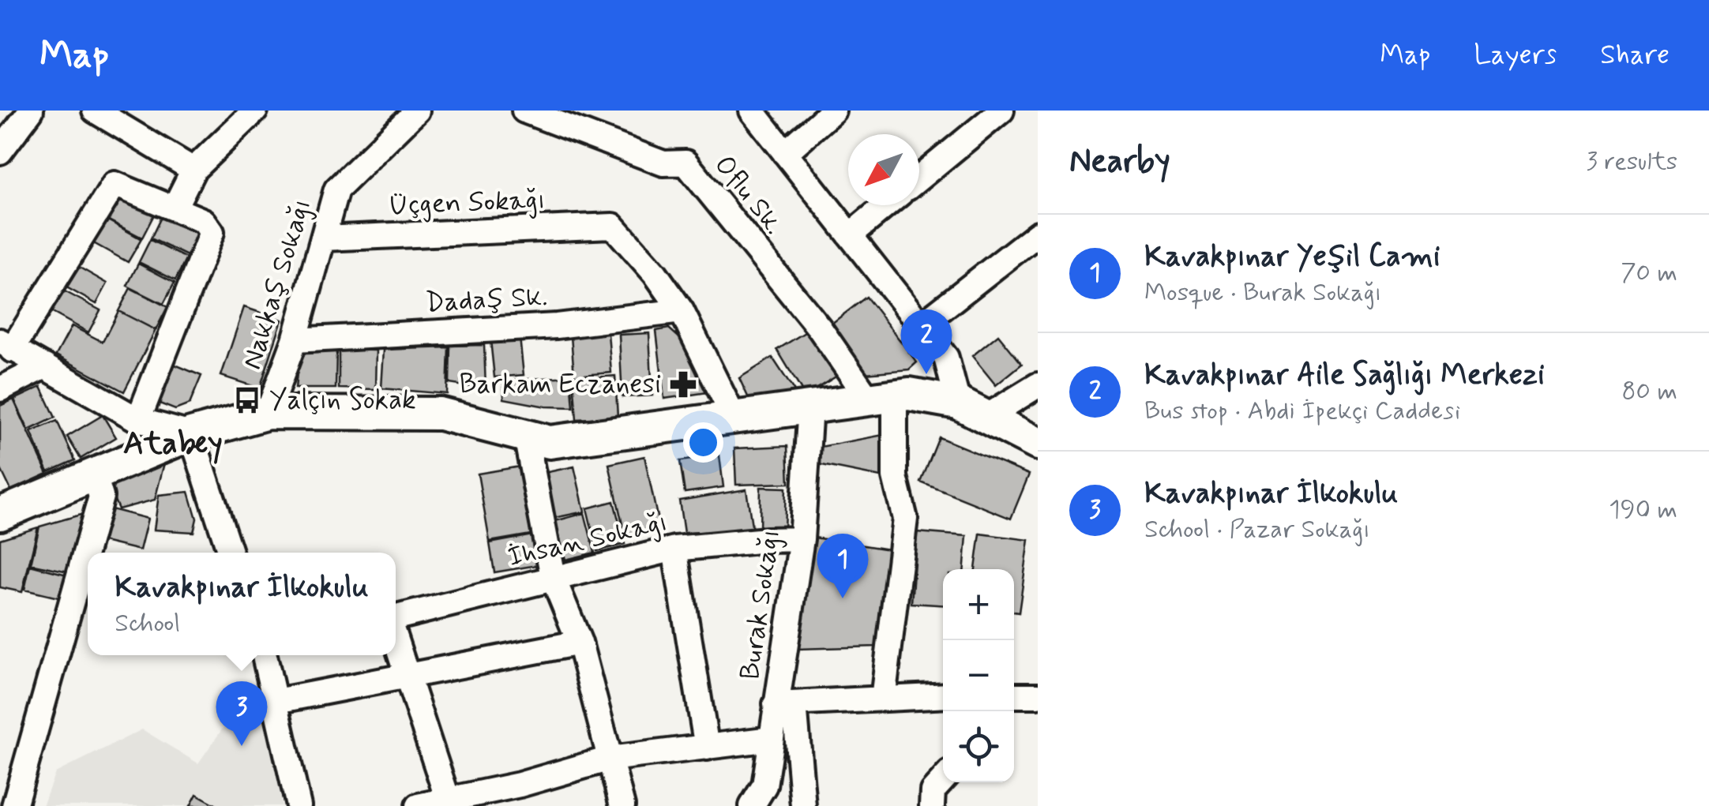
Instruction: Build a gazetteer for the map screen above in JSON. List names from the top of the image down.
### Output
{
  "streets": {
    "street": [
      "Oflu Sk.",
      "Üçgen Sokağı",
      "Nakkaş Sokağı",
      "Dadaş Sk.",
      "İhsan Sokağı",
      "Burak Sokağı"
    ]
  },
  "crossings": [
    ["Üçgen Sokağı", "Nakkaş Sokağı"],
    ["Üçgen Sokağı", "Dadaş Sk."],
    ["Nakkaş Sokağı", "Dadaş Sk."],
    ["İhsan Sokağı", "Burak Sokağı"]
  ],
  "districts": ["Atabey"],
  "places": {
    "pharmacy": ["Barkam Eczanesi"],
    "bus stop": ["Yalçın Sokak"]
  },
  "north": "bottom left",
  "page": {
    "header": "Map",
    "nav": ["Map", "Layers", "Share"],
    "heading": ["Nearby", "3 results"],
    "list": [
      {
        "mark": "1",
        "name": "Kavakpınar Yeşil Cami",
        "note": "Mosque · Burak Sokağı",
        "value": "70 m"
      },
      {
        "mark": "2",
        "name": "Kavakpınar Aile Sağlığı Merkezi",
        "note": "Bus stop · Abdi İpekçi Caddesi",
        "value": "80 m"
      },
      {
        "mark": "3",
        "name": "Kavakpınar İlkokulu",
        "note": "School · Pazar Sokağı",
        "value": "190 m"
      }
    ],
    "pins": ["2", "1", "3"],
    "popup": ["Kavakpınar İlkokulu", "School"],
    "map_buttons": ["+", "−"]
  }
}
